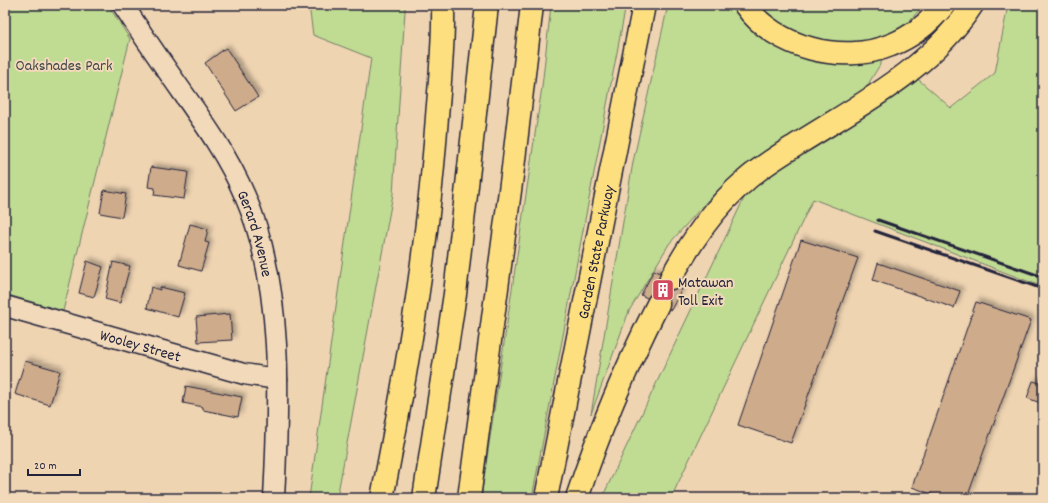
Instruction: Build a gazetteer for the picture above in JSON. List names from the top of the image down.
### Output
{
  "streets": {
    "highway": ["Garden State Parkway"],
    "street": ["Gerard Avenue", "Wooley Street"]
  },
  "crossings": [
    ["Gerard Avenue", "Wooley Street"]
  ],
  "parks": ["Oakshades Park"],
  "places": {
    "building": ["Matawan Toll Exit"]
  },
  "scale_bar": "20 m"
}
